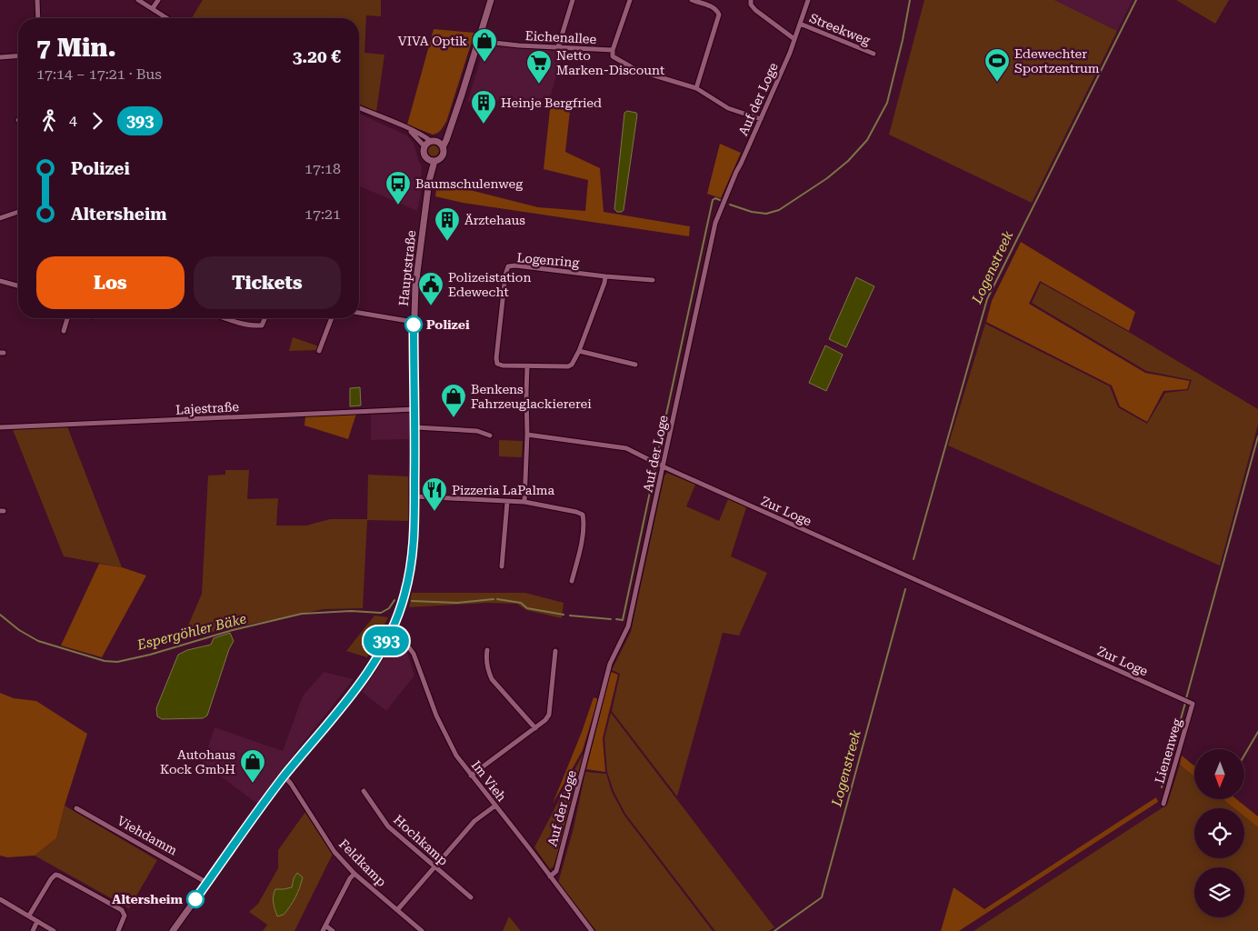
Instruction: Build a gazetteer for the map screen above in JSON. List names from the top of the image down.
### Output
{
  "streets": {
    "main road": ["Hauptstraße"],
    "street": [
      "Streekweg",
      "Eichenallee",
      "Auf der Loge",
      "Logenring",
      "Lajestraße",
      "Zur Loge",
      "Lienenweg",
      "Im Vieh",
      "Viehdamm",
      "Hochkamp",
      "Feldkamp"
    ]
  },
  "crossings": [
    ["Streekweg", "Auf der Loge"],
    ["Eichenallee", "Auf der Loge"],
    ["Auf der Loge", "Zur Loge"],
    ["Auf der Loge", "Im Vieh"],
    ["Hauptstraße", "Lajestraße"],
    ["Hauptstraße", "Im Vieh"],
    ["Hauptstraße", "Viehdamm"],
    ["Hauptstraße", "Feldkamp"],
    ["Zur Loge", "Lienenweg"]
  ],
  "water": ["Logenstreek", "Espergöhler Bäke"],
  "places": {
    "shop": ["VIVA Optik", "Benkens Fahrzeuglackiererei", "Autohaus Kock GmbH"],
    "sports": ["Edewechter Sportzentrum"],
    "supermarket": ["Netto Marken-Discount"],
    "building": ["Heinje Bergfried", "Ärztehaus"],
    "bus stop": ["Baumschulenweg"],
    "public building": ["Polizeistation Edewecht"],
    "other": ["Polizei", "Altersheim"],
    "restaurant": ["Pizzeria LaPalma"]
  },
  "lines": ["bus line 393"],
  "north": "bottom",
  "page": {
    "on_map": "393",
    "heading": ["7 Min.", "17:14 – 17:21 · Bus", "3.20 €"],
    "legs": ["4", "393"],
    "list": [
      {
        "name": "Polizei",
        "value": "17:18"
      },
      {
        "name": "Altersheim",
        "value": "17:21"
      }
    ],
    "buttons": ["Los", "Tickets"]
  }
}
